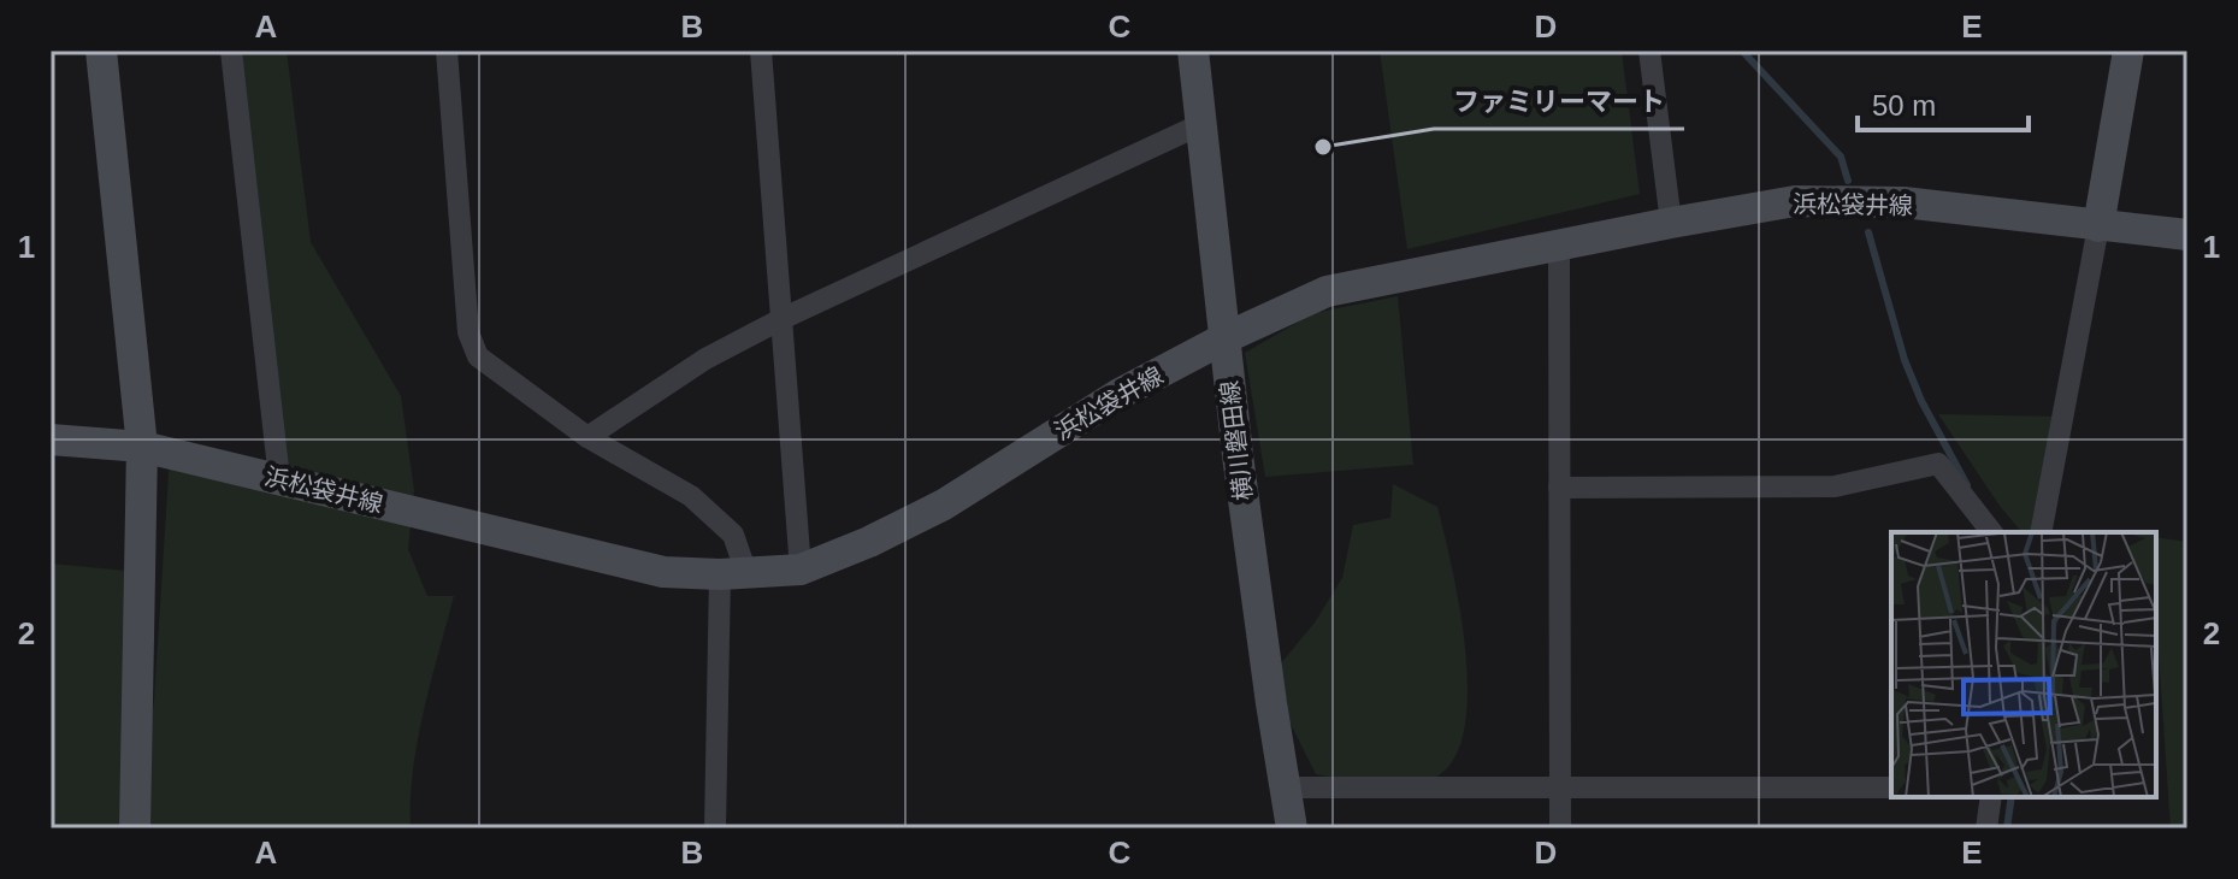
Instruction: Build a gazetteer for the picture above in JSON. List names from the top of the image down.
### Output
{
  "streets": {
    "main road": ["浜松袋井線", "横川磐田線"]
  },
  "crossings": [
    ["浜松袋井線", "横川磐田線"]
  ],
  "places": ["ファミリーマート"],
  "scale_bar": "50 m",
  "grid": {
    "columns": [
      "A",
      "B",
      "C",
      "D",
      "E"
    ],
    "rows": ["1", "2"]
  }
}
